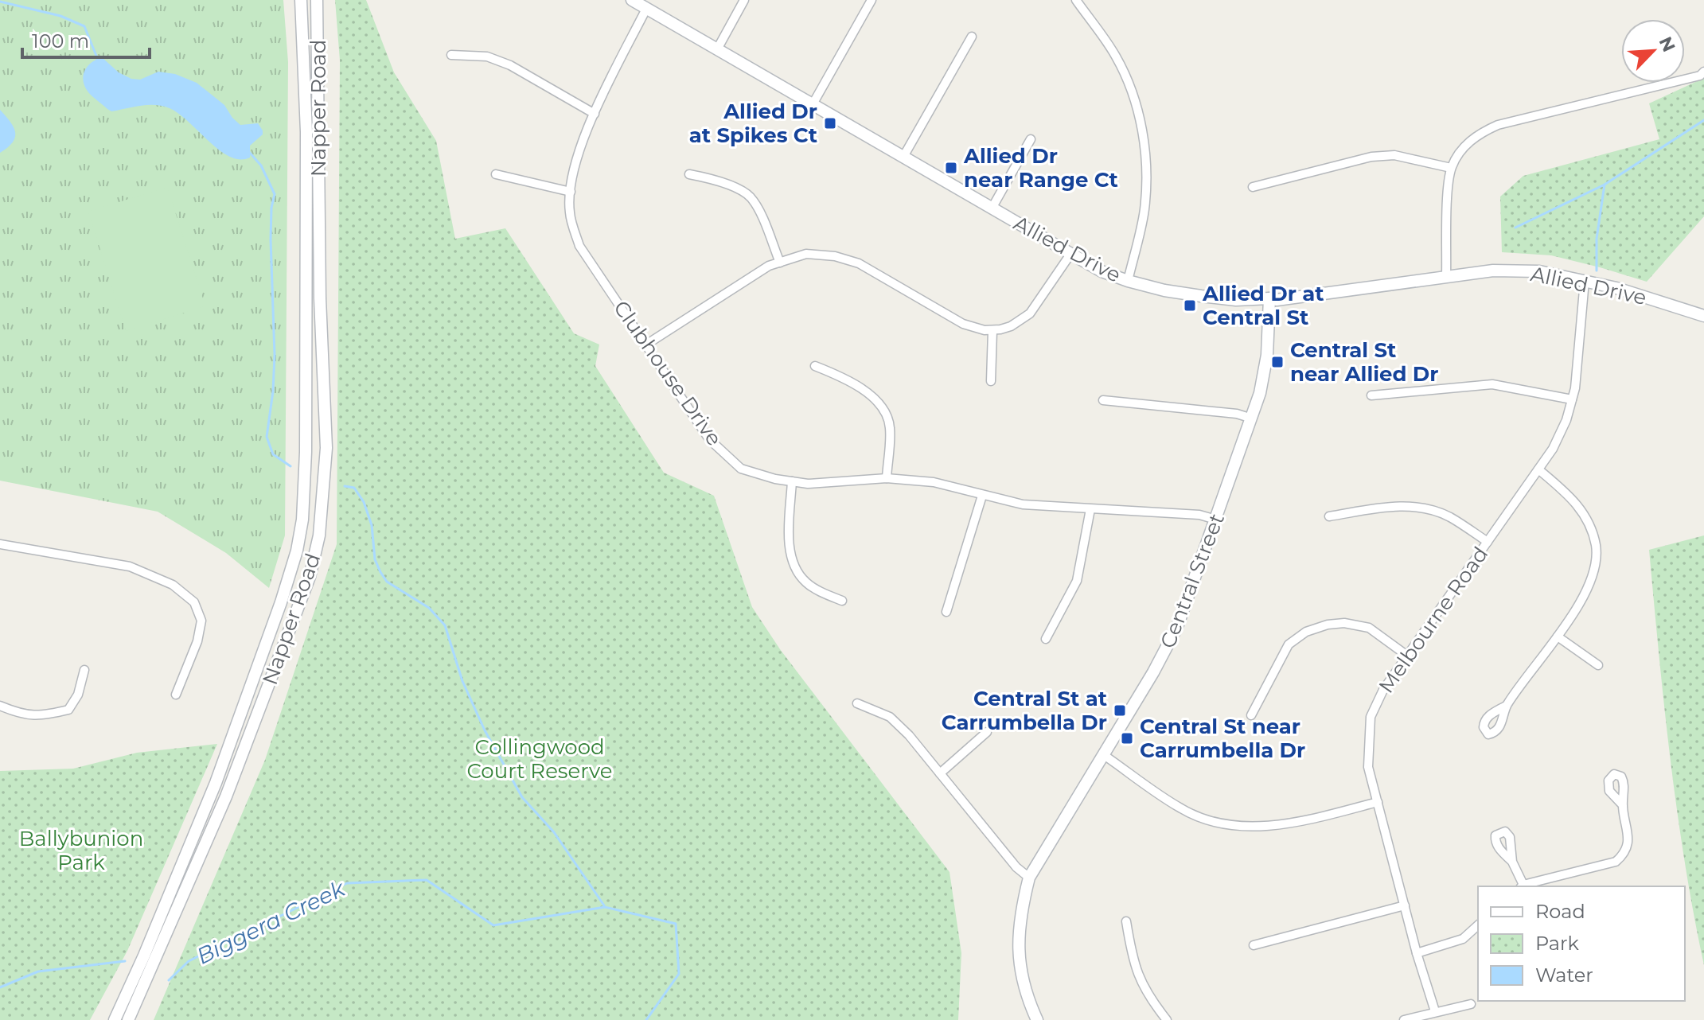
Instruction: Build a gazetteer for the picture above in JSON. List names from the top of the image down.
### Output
{
  "streets": {
    "main road": ["Napper Road", "Allied Drive", "Central Street"],
    "street": ["Clubhouse Drive", "Melbourne Road"]
  },
  "crossings": [
    ["Allied Drive", "Clubhouse Drive"],
    ["Allied Drive", "Central Street"],
    ["Allied Drive", "Melbourne Road"],
    ["Clubhouse Drive", "Central Street"]
  ],
  "water": ["Biggera Creek"],
  "parks": ["Collingwood Court Reserve", "Ballybunion Park"],
  "places": {
    "transit": [
      "Allied Dr at Spikes Ct",
      "Allied Dr near Range Ct",
      "Allied Dr at Central St",
      "Central St near Allied Dr",
      "Central St at Carrumbella Dr",
      "Central St near Carrumbella Dr"
    ]
  },
  "legend": ["Road", "Park", "Water"],
  "scale_bar": "100 m",
  "north": "top right"
}
